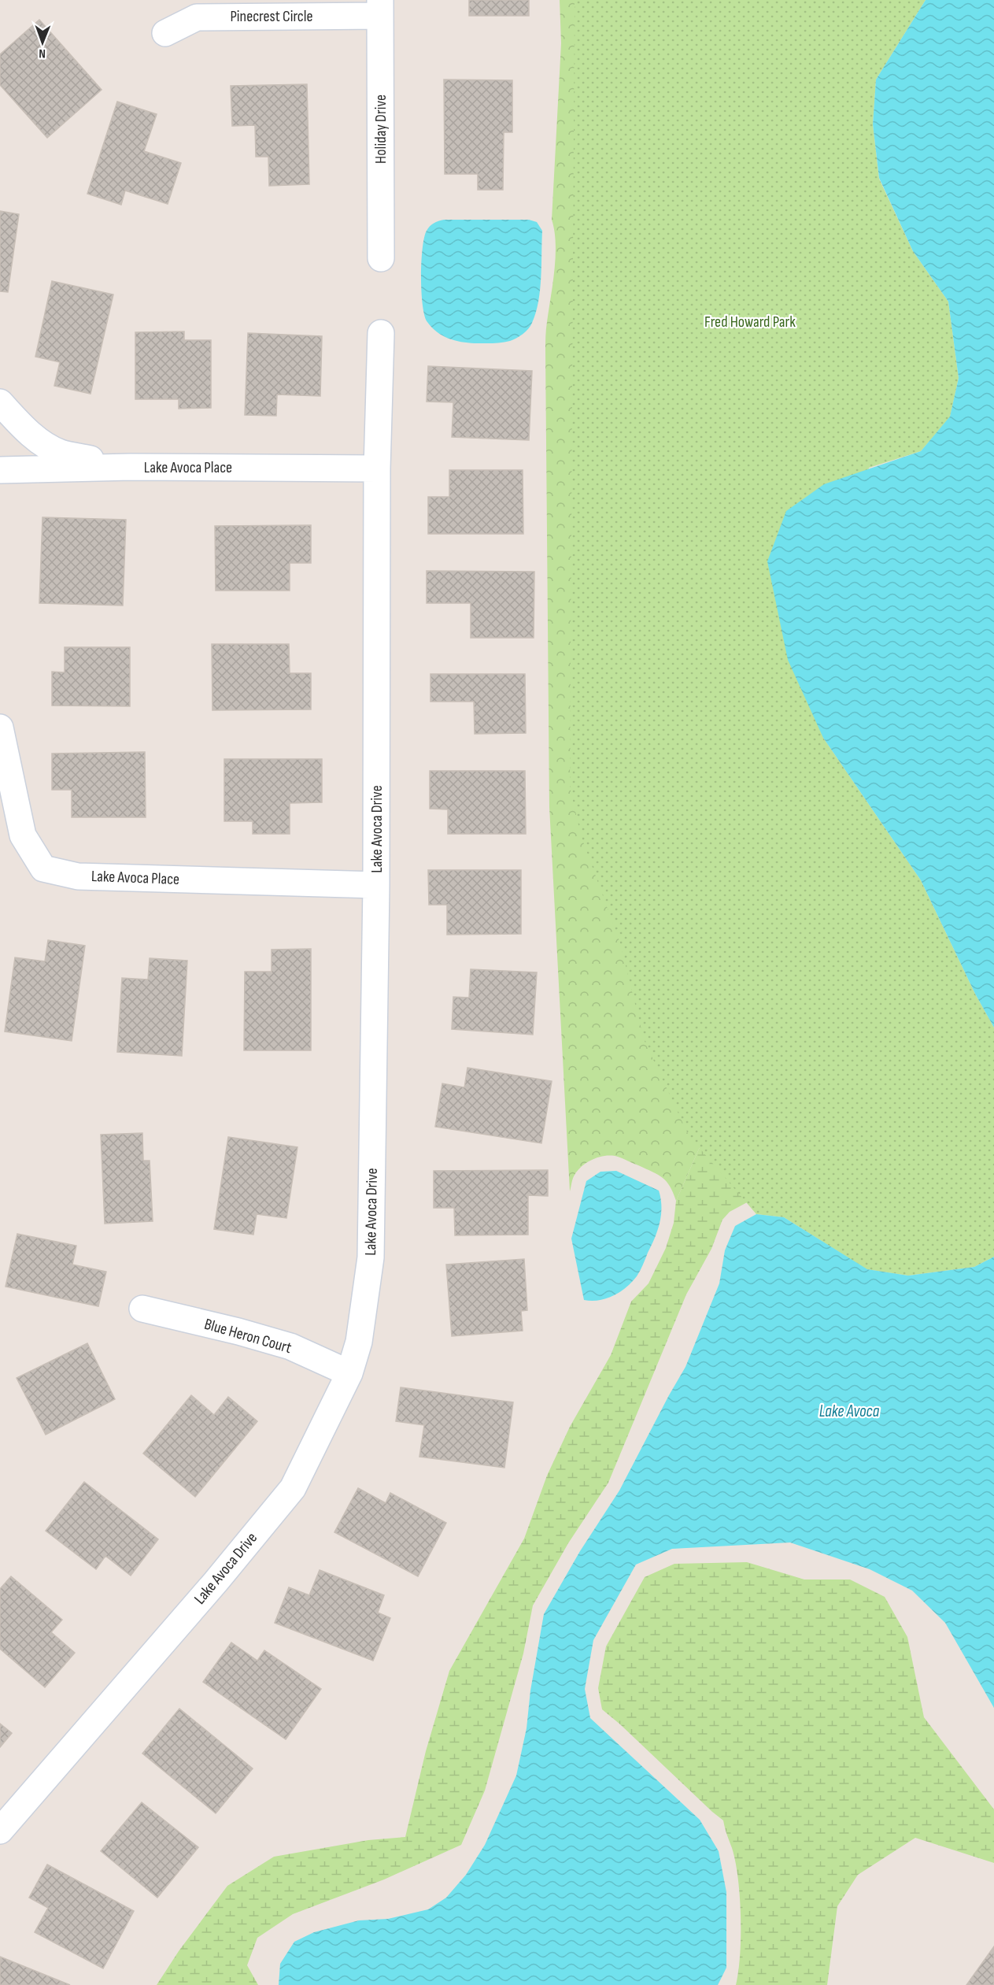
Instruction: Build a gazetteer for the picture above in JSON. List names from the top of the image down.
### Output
{
  "streets": {
    "street": [
      "Pinecrest Circle",
      "Holiday Drive",
      "Lake Avoca Place",
      "Lake Avoca Drive",
      "Blue Heron Court"
    ]
  },
  "crossings": [
    ["Pinecrest Circle", "Holiday Drive"],
    ["Lake Avoca Place", "Lake Avoca Drive"],
    ["Lake Avoca Drive", "Blue Heron Court"]
  ],
  "water": ["Lake Avoca"],
  "parks": ["Fred Howard Park"],
  "north": "bottom"
}
